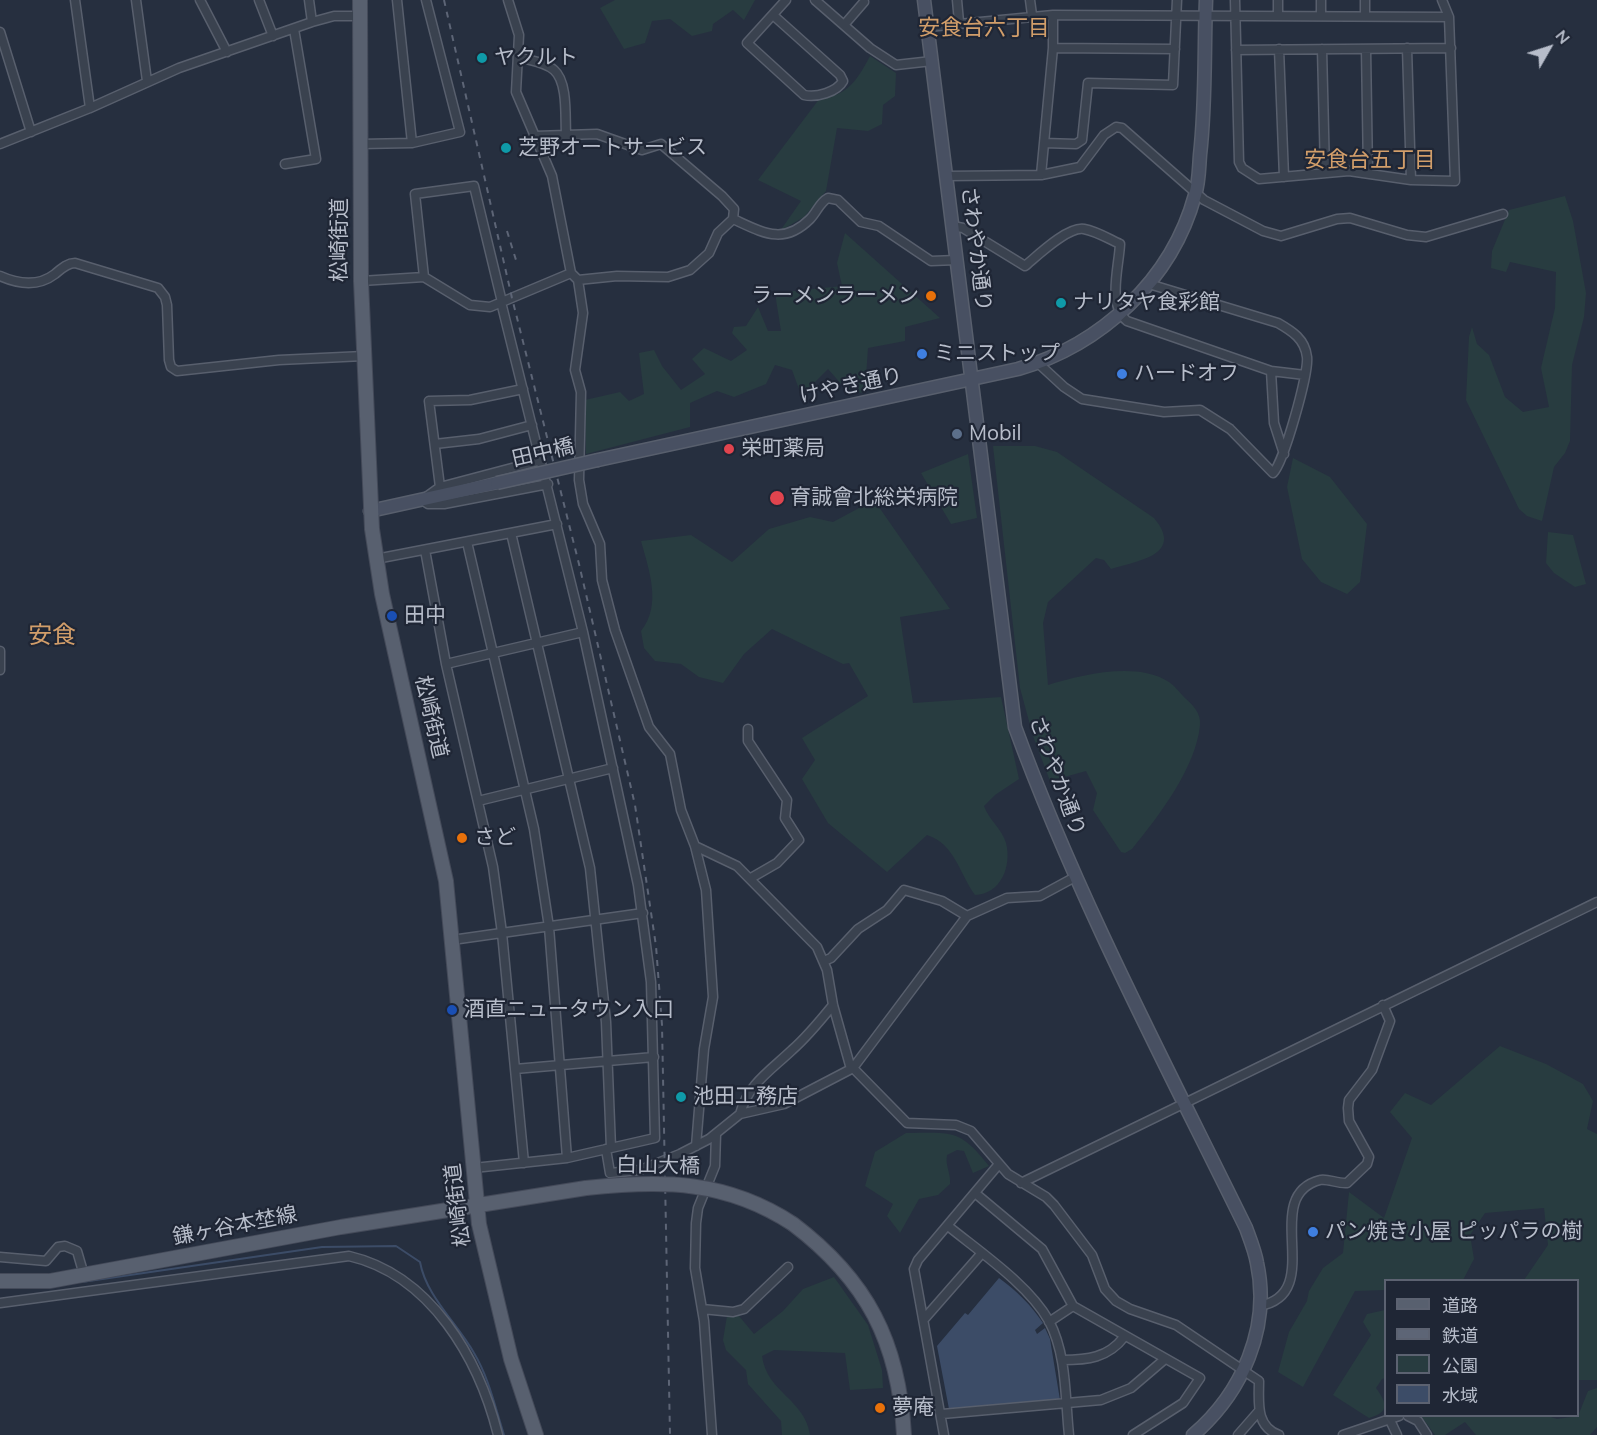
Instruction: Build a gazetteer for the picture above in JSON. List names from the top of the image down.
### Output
{
  "streets": {
    "main road": ["松崎街道", "白山大橋", "鎌ヶ谷本埜線"],
    "street": ["さわやか通り", "けやき通り", "田中橋"]
  },
  "crossings": [
    ["松崎街道", "白山大橋"],
    ["松崎街道", "鎌ヶ谷本埜線"],
    ["さわやか通り", "けやき通り"],
    ["けやき通り", "田中橋"],
    ["白山大橋", "鎌ヶ谷本埜線"]
  ],
  "districts": ["安食台六丁目", "安食台五丁目", "安食"],
  "places": [
    "ヤクルト",
    "芝野オートサービス",
    "ラーメンラーメン",
    "ナリタヤ食彩館",
    "ミニストップ",
    "ハードオフ",
    "Mobil",
    "栄町薬局",
    "育誠會北総栄病院",
    "田中",
    "さど",
    "酒直ニュータウン入口",
    "池田工務店",
    "パン焼き小屋 ピッパラの樹",
    "夢庵"
  ],
  "legend": [
    "道路",
    "鉄道",
    "公園",
    "水域"
  ],
  "north": "top right"
}
